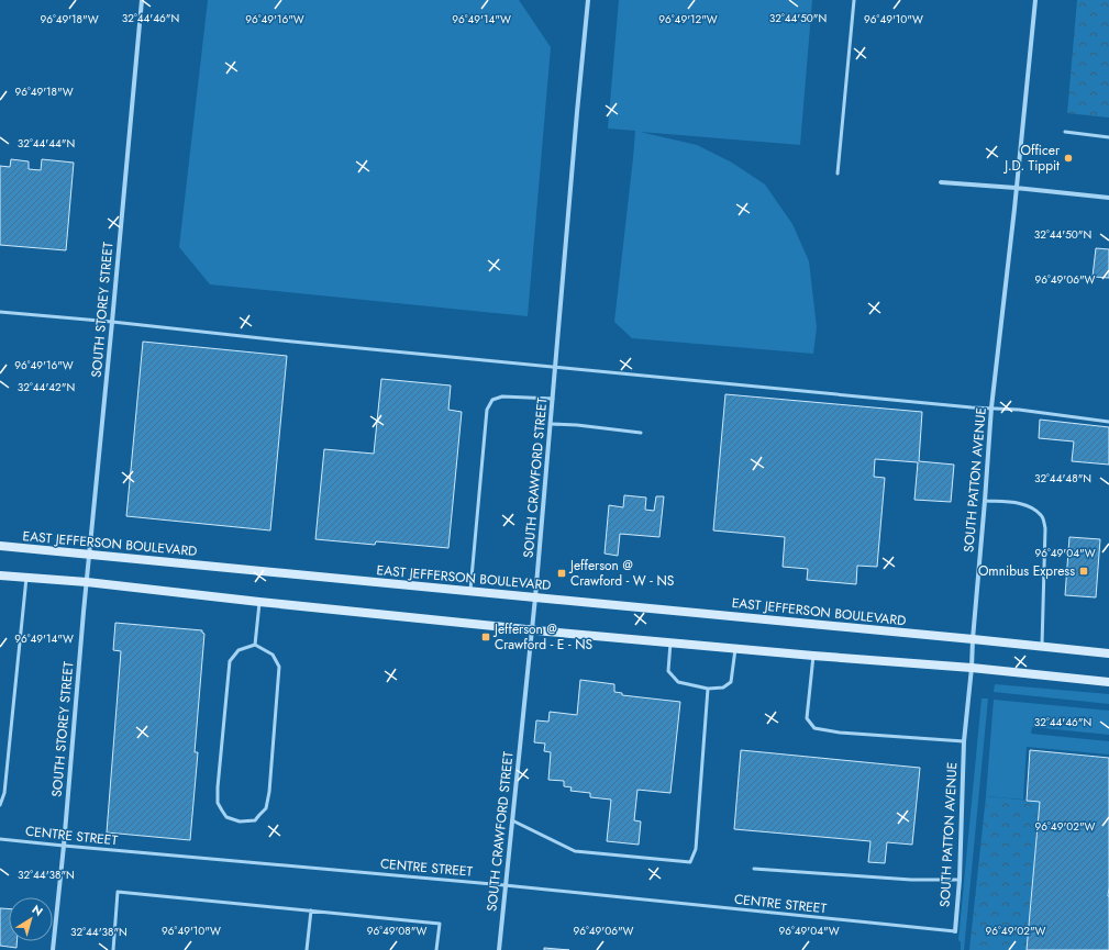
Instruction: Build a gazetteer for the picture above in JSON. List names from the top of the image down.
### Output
{
  "streets": {
    "main road": ["EAST JEFFERSON BOULEVARD"],
    "street": ["SOUTH STOREY STREET", "SOUTH CRAWFORD STREET", "SOUTH PATTON AVENUE"],
    "lane": ["CENTRE STREET"]
  },
  "crossings": [
    ["SOUTH STOREY STREET", "EAST JEFFERSON BOULEVARD"],
    ["SOUTH STOREY STREET", "CENTRE STREET"],
    ["SOUTH CRAWFORD STREET", "EAST JEFFERSON BOULEVARD"],
    ["SOUTH CRAWFORD STREET", "CENTRE STREET"],
    ["SOUTH PATTON AVENUE", "EAST JEFFERSON BOULEVARD"],
    ["SOUTH PATTON AVENUE", "CENTRE STREET"]
  ],
  "places": {
    "other": ["Officer J.D. Tippit"],
    "transit": ["Omnibus Express", "Jefferson @ Crawford - W - NS", "Jefferson @ Crawford - E - NS"]
  },
  "north": "top right",
  "coordinates": [
    "32°44'46\"N",
    "32°44'50\"N",
    "96°49'18\"W",
    "96°49'16\"W",
    "96°49'14\"W",
    "96°49'12\"W",
    "96°49'10\"W",
    "32°44'44\"N",
    "96°49'06\"W",
    "32°44'42\"N",
    "32°44'48\"N",
    "96°49'04\"W",
    "96°49'02\"W",
    "32°44'38\"N",
    "96°49'08\"W"
  ]
}
